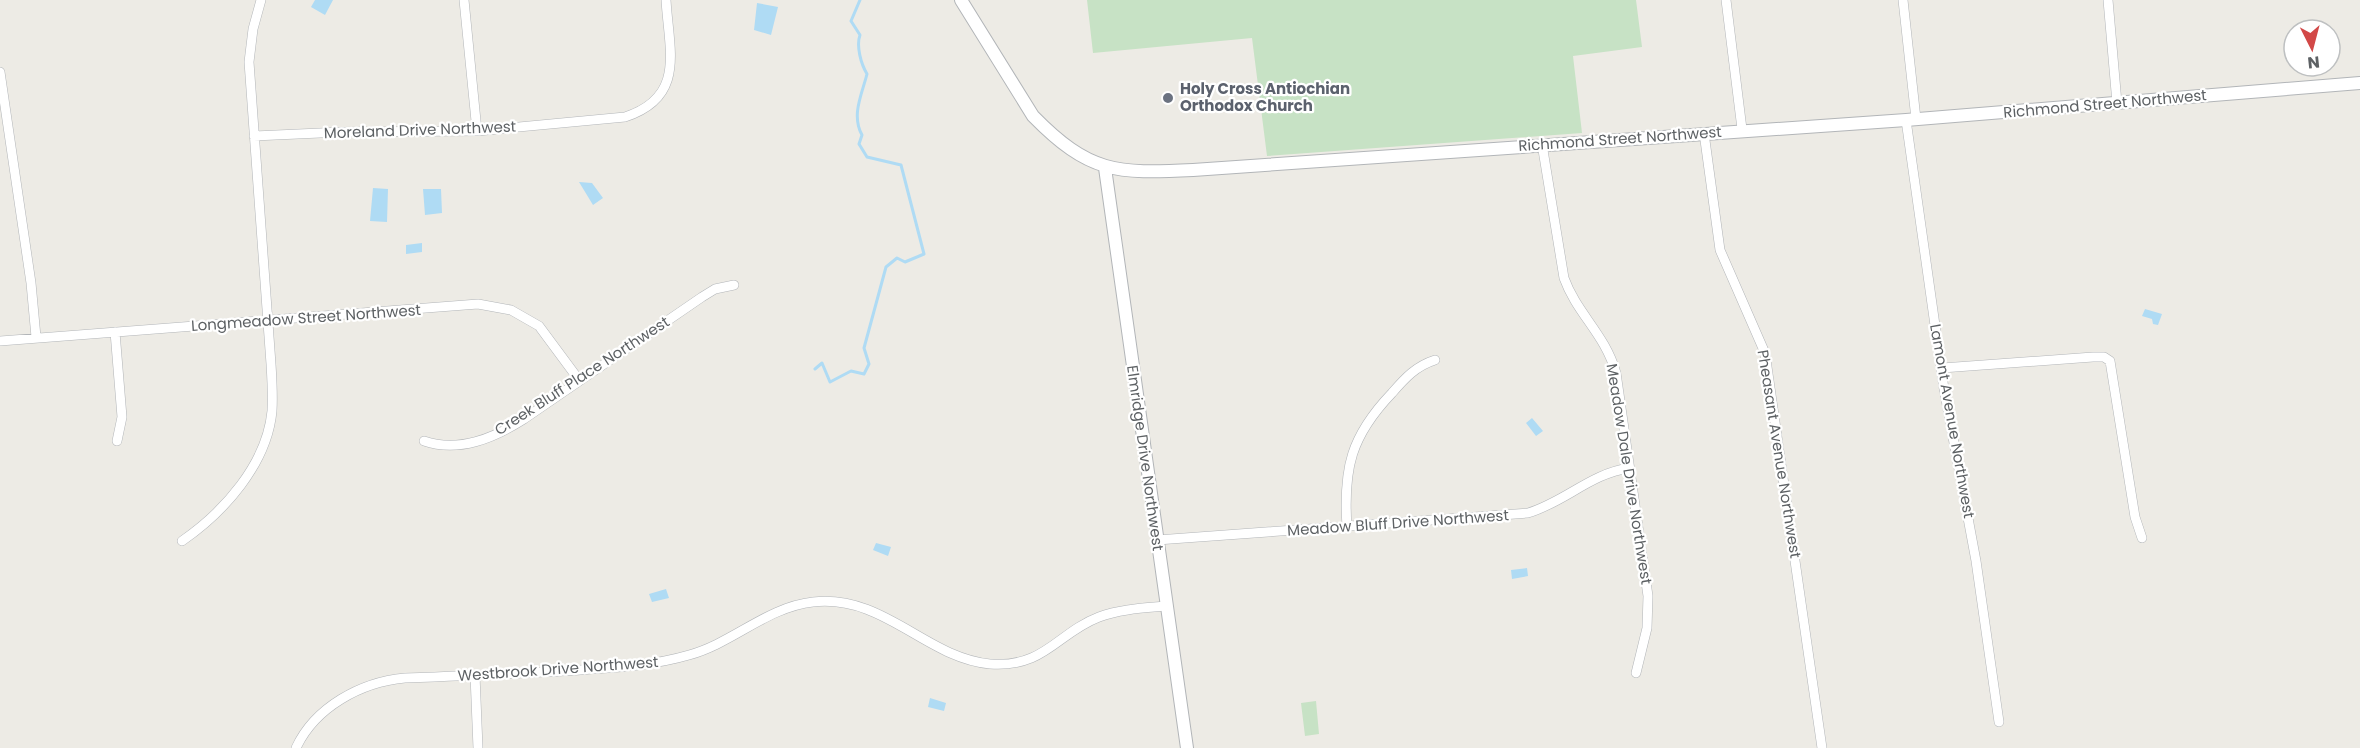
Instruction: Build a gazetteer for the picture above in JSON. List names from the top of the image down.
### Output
{
  "streets": {
    "street": [
      "Richmond Street Northwest",
      "Moreland Drive Northwest",
      "Longmeadow Street Northwest",
      "Creek Bluff Place Northwest",
      "Lamont Avenue Northwest",
      "Pheasant Avenue Northwest",
      "Elmridge Drive Northwest",
      "Meadow Dale Drive Northwest",
      "Meadow Bluff Drive Northwest",
      "Westbrook Drive Northwest"
    ]
  },
  "crossings": [
    ["Richmond Street Northwest", "Lamont Avenue Northwest"],
    ["Richmond Street Northwest", "Pheasant Avenue Northwest"],
    ["Richmond Street Northwest", "Elmridge Drive Northwest"],
    ["Richmond Street Northwest", "Meadow Dale Drive Northwest"],
    ["Longmeadow Street Northwest", "Creek Bluff Place Northwest"],
    ["Elmridge Drive Northwest", "Meadow Bluff Drive Northwest"],
    ["Elmridge Drive Northwest", "Westbrook Drive Northwest"],
    ["Meadow Dale Drive Northwest", "Meadow Bluff Drive Northwest"]
  ],
  "places": ["Holy Cross Antiochian Orthodox Church"],
  "north": "bottom"
}
